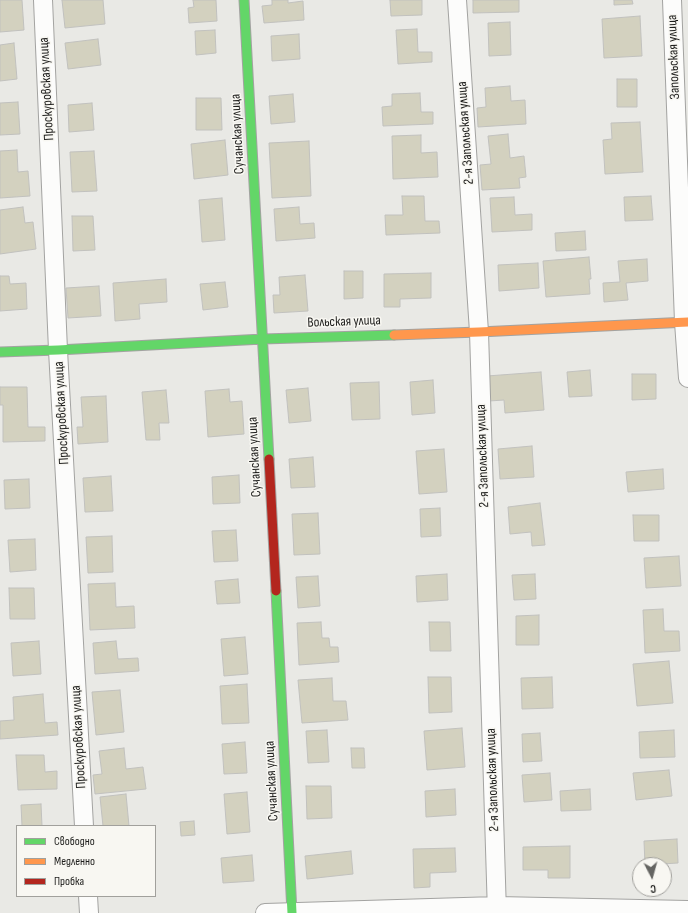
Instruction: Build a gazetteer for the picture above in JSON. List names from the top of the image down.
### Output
{
  "streets": {
    "street": [
      "Запольская улица",
      "Проскуровская улица",
      "2-я Запольская улица",
      "Сучанская улица",
      "Вольская улица"
    ]
  },
  "crossings": [
    ["Запольская улица", "Вольская улица"],
    ["Проскуровская улица", "Вольская улица"],
    ["2-я Запольская улица", "Вольская улица"],
    ["Сучанская улица", "Вольская улица"]
  ],
  "legend": ["Свободно", "Медленно", "Пробка"],
  "north": "bottom"
}
